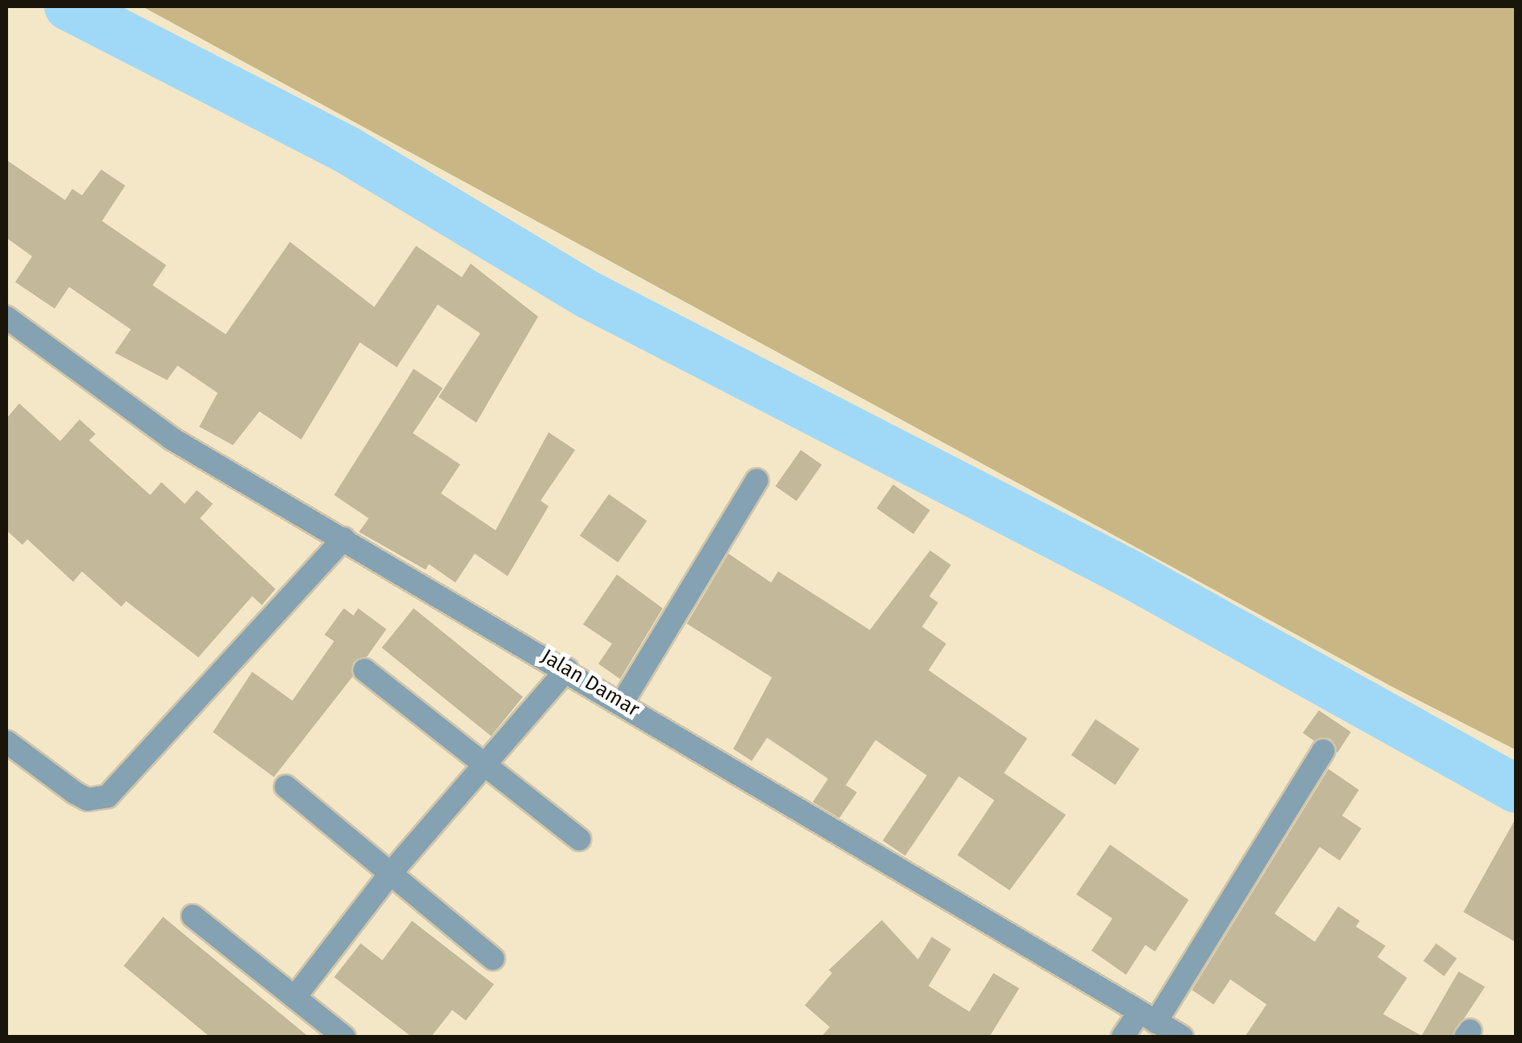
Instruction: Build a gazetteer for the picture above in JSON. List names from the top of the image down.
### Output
{
  "streets": {
    "street": ["Jalan Damar"]
  }
}
